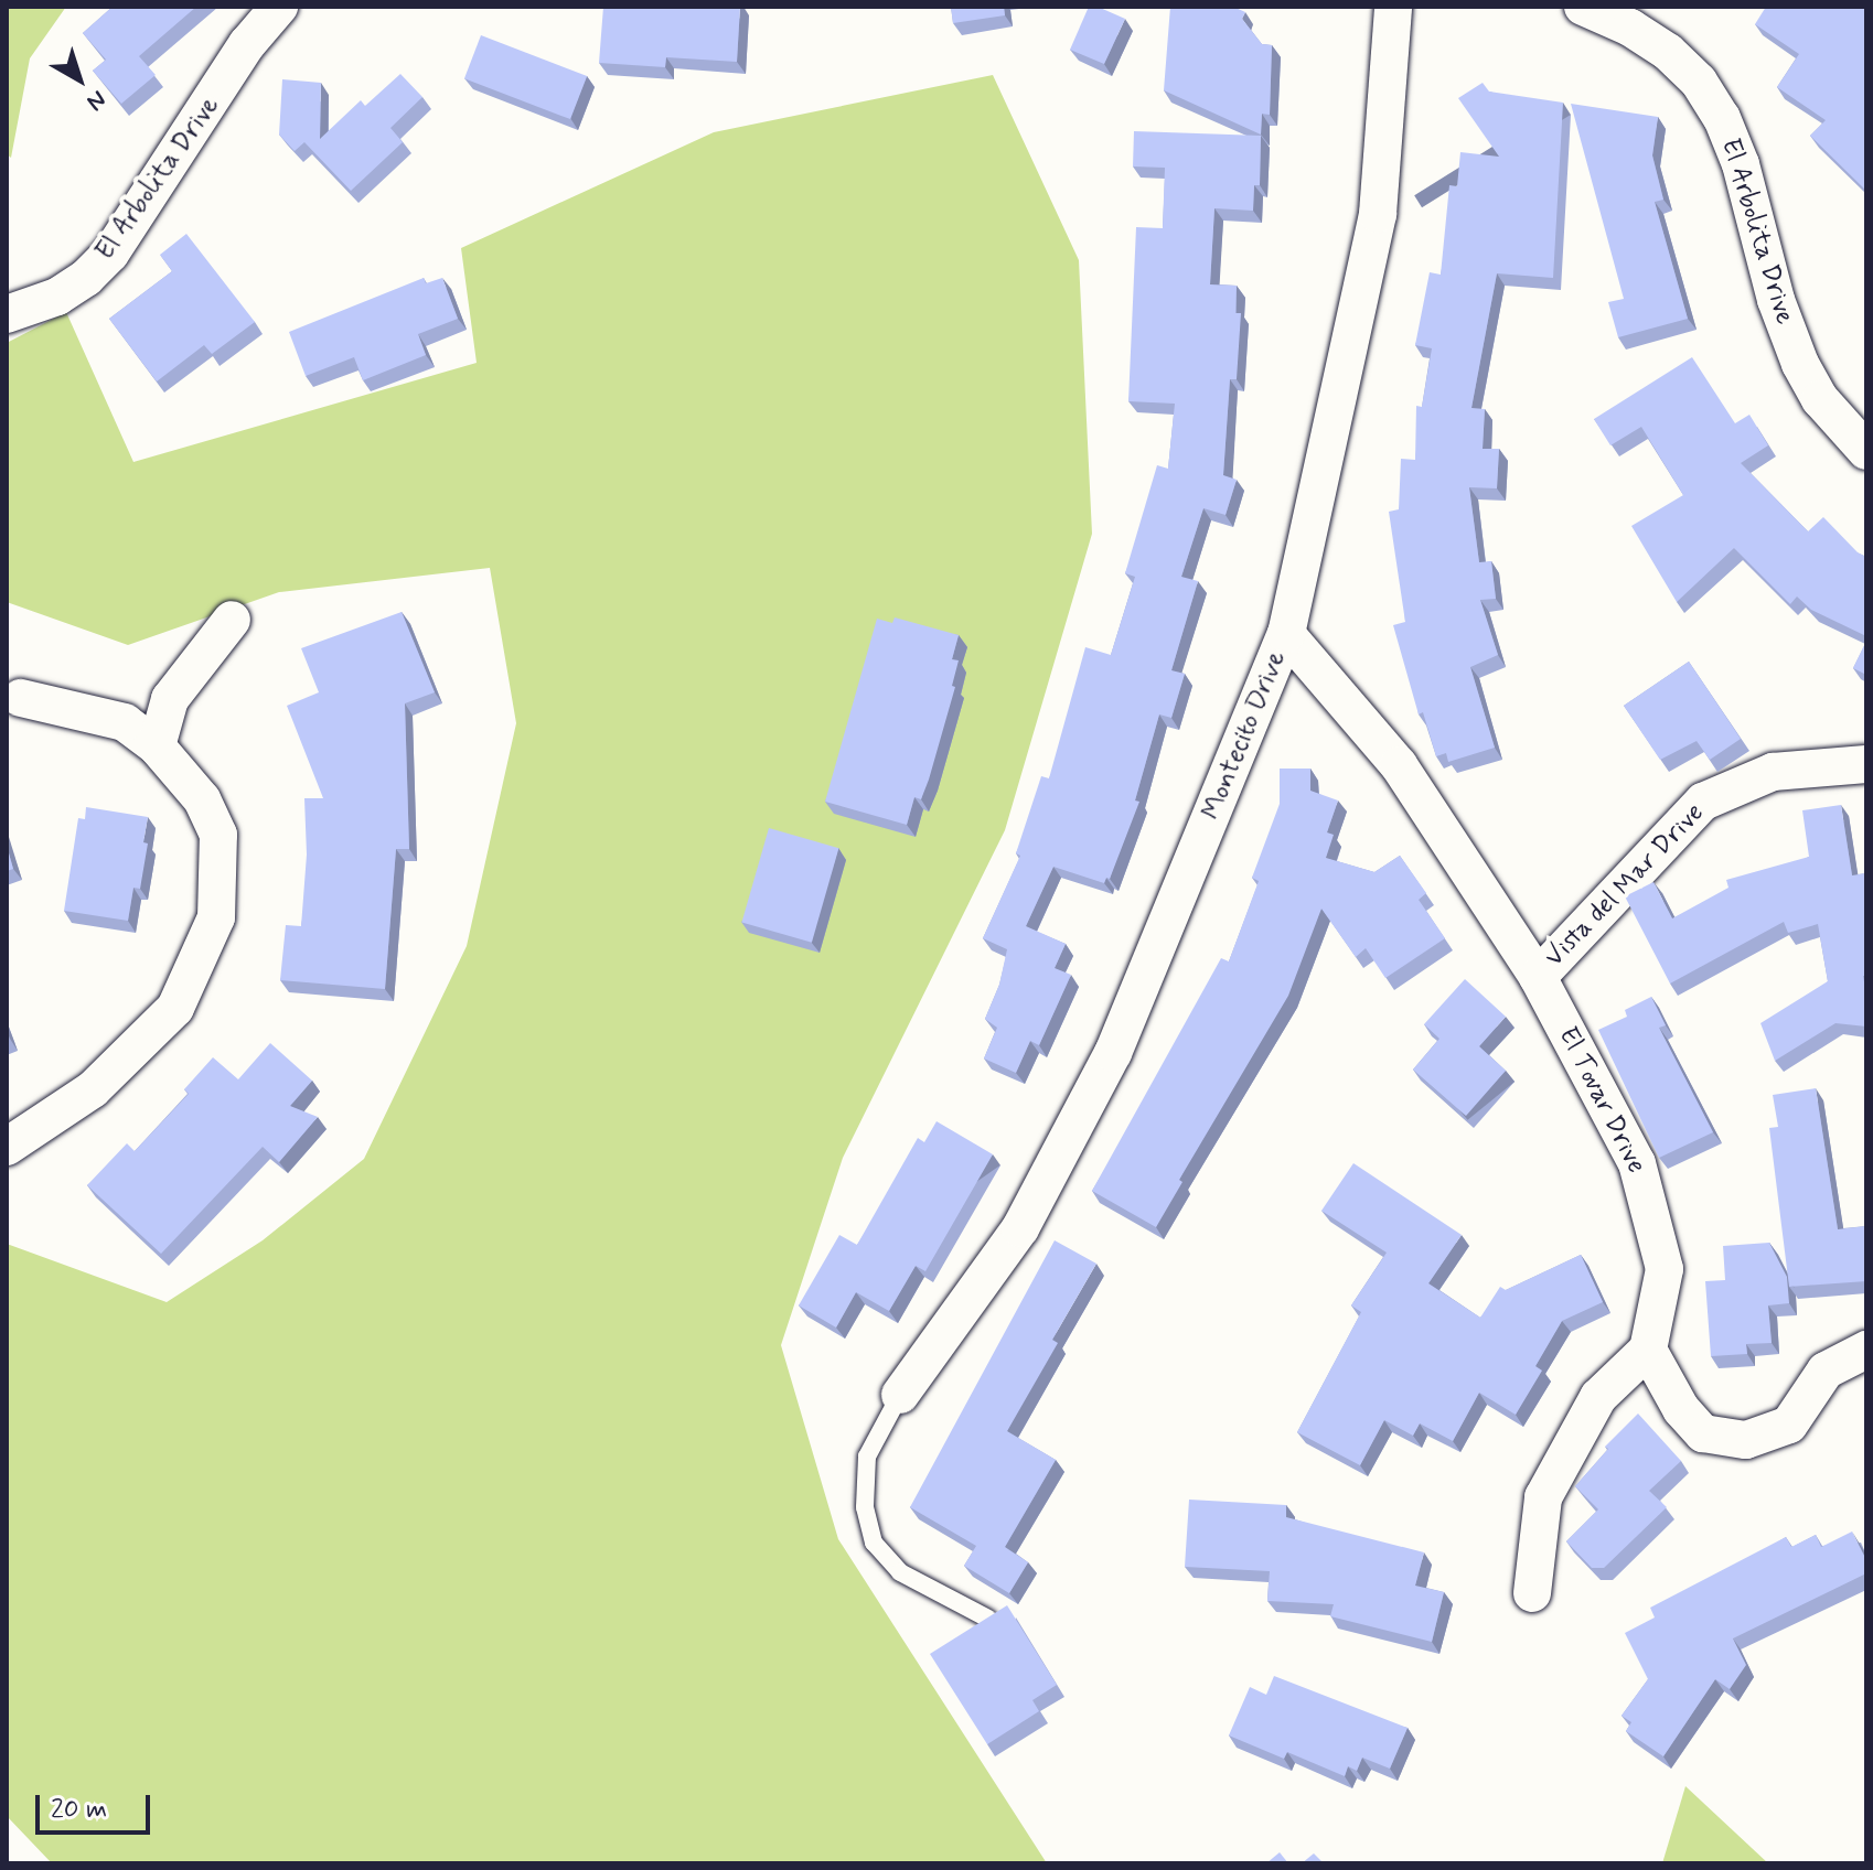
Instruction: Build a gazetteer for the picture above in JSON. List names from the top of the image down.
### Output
{
  "streets": {
    "street": [
      "El Arbolita Drive",
      "Montecito Drive",
      "Vista del Mar Drive",
      "El Tovar Drive"
    ]
  },
  "crossings": [
    ["Montecito Drive", "El Tovar Drive"],
    ["Vista del Mar Drive", "El Tovar Drive"]
  ],
  "scale_bar": "20 m",
  "north": "bottom right"
}
